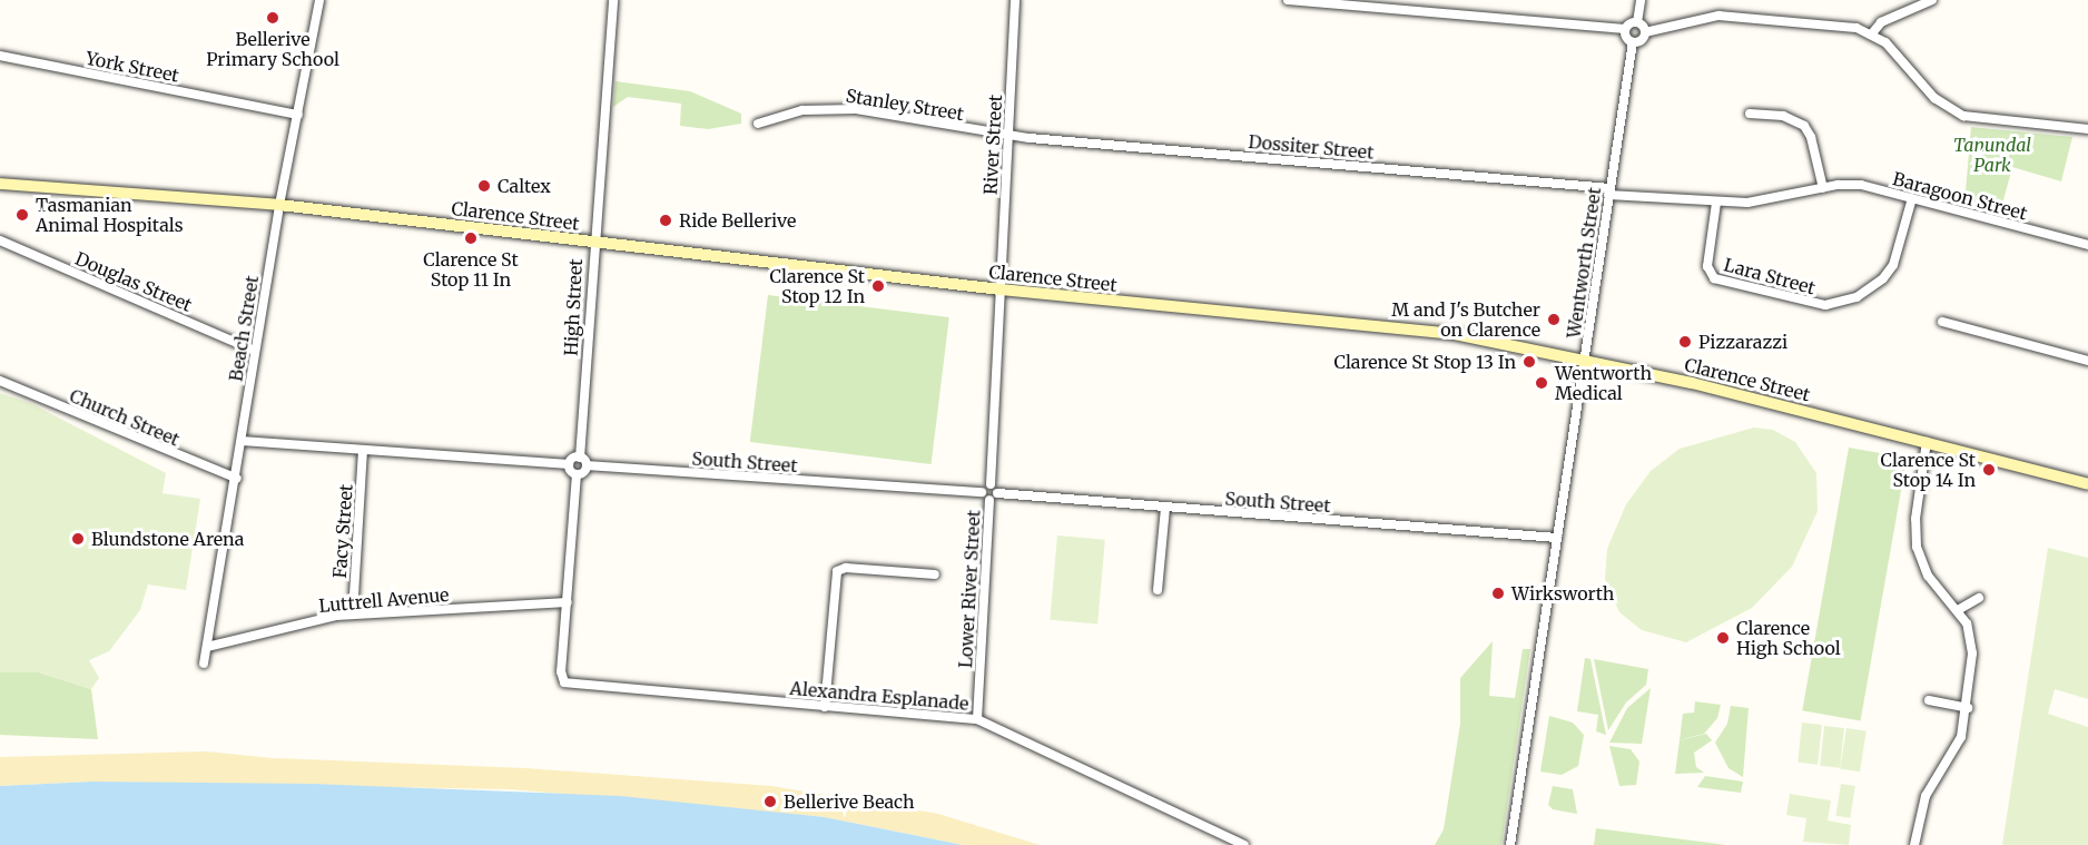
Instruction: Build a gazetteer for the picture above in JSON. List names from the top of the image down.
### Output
{
  "streets": {
    "main road": ["Clarence Street"],
    "street": [
      "York Street",
      "Stanley Street",
      "River Street",
      "Dossiter Street",
      "Baragoon Street",
      "Wentworth Street",
      "Lara Street",
      "Douglas Street",
      "High Street",
      "Beach Street",
      "Church Street",
      "South Street",
      "Facy Street",
      "Lower River Street",
      "Luttrell Avenue",
      "Alexandra Esplanade"
    ]
  },
  "crossings": [
    ["York Street", "Beach Street"],
    ["Stanley Street", "River Street"],
    ["Stanley Street", "Dossiter Street"],
    ["River Street", "Dossiter Street"],
    ["River Street", "Clarence Street"],
    ["River Street", "Lower River Street"],
    ["Dossiter Street", "Baragoon Street"],
    ["Dossiter Street", "Wentworth Street"],
    ["Baragoon Street", "Wentworth Street"],
    ["Baragoon Street", "Lara Street"],
    ["Clarence Street", "Wentworth Street"],
    ["Clarence Street", "High Street"],
    ["Clarence Street", "Beach Street"],
    ["Clarence Street", "Lower River Street"],
    ["Wentworth Street", "South Street"],
    ["Douglas Street", "Beach Street"],
    ["Beach Street", "Church Street"],
    ["Beach Street", "Luttrell Avenue"],
    ["South Street", "Lower River Street"],
    ["Facy Street", "Luttrell Avenue"],
    ["Lower River Street", "Alexandra Esplanade"],
    ["Luttrell Avenue", "Alexandra Esplanade"]
  ],
  "parks": ["Tanundal Park"],
  "places": [
    "Bellerive Primary School",
    "Caltex",
    "Tasmanian Animal Hospitals",
    "Ride Bellerive",
    "Clarence St Stop 11 In",
    "Clarence St Stop 12 In",
    "M and J's Butcher on Clarence",
    "Pizzarazzi",
    "Clarence St Stop 13 In",
    "Wentworth Medical",
    "Clarence St Stop 14 In",
    "Blundstone Arena",
    "Wirksworth",
    "Clarence High School",
    "Bellerive Beach"
  ]
}
